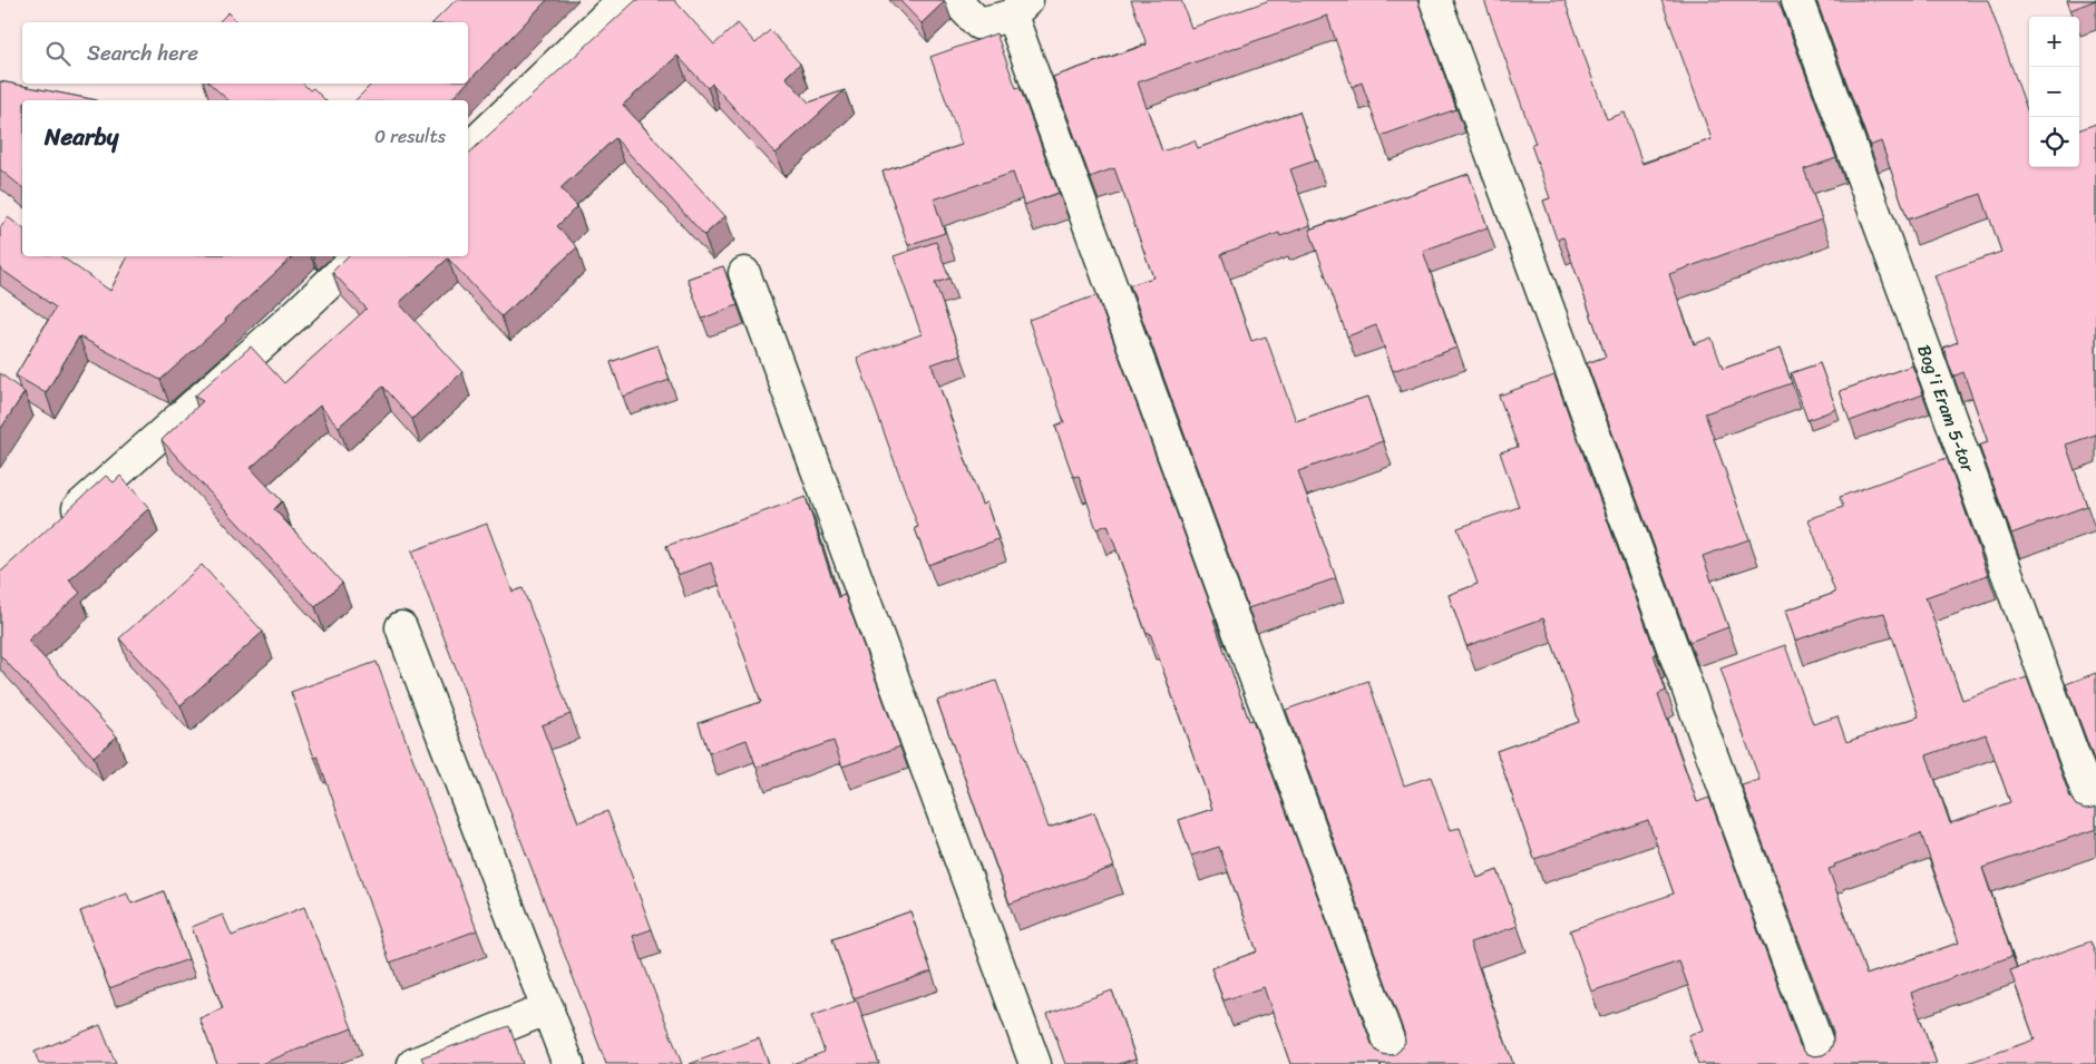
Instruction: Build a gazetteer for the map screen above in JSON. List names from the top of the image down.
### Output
{
  "streets": {
    "street": ["Bog'i Eram 5-tor"]
  },
  "page": {
    "map_buttons": ["+", "−"],
    "search": "Search here",
    "heading": ["Nearby", "0 results"]
  }
}
